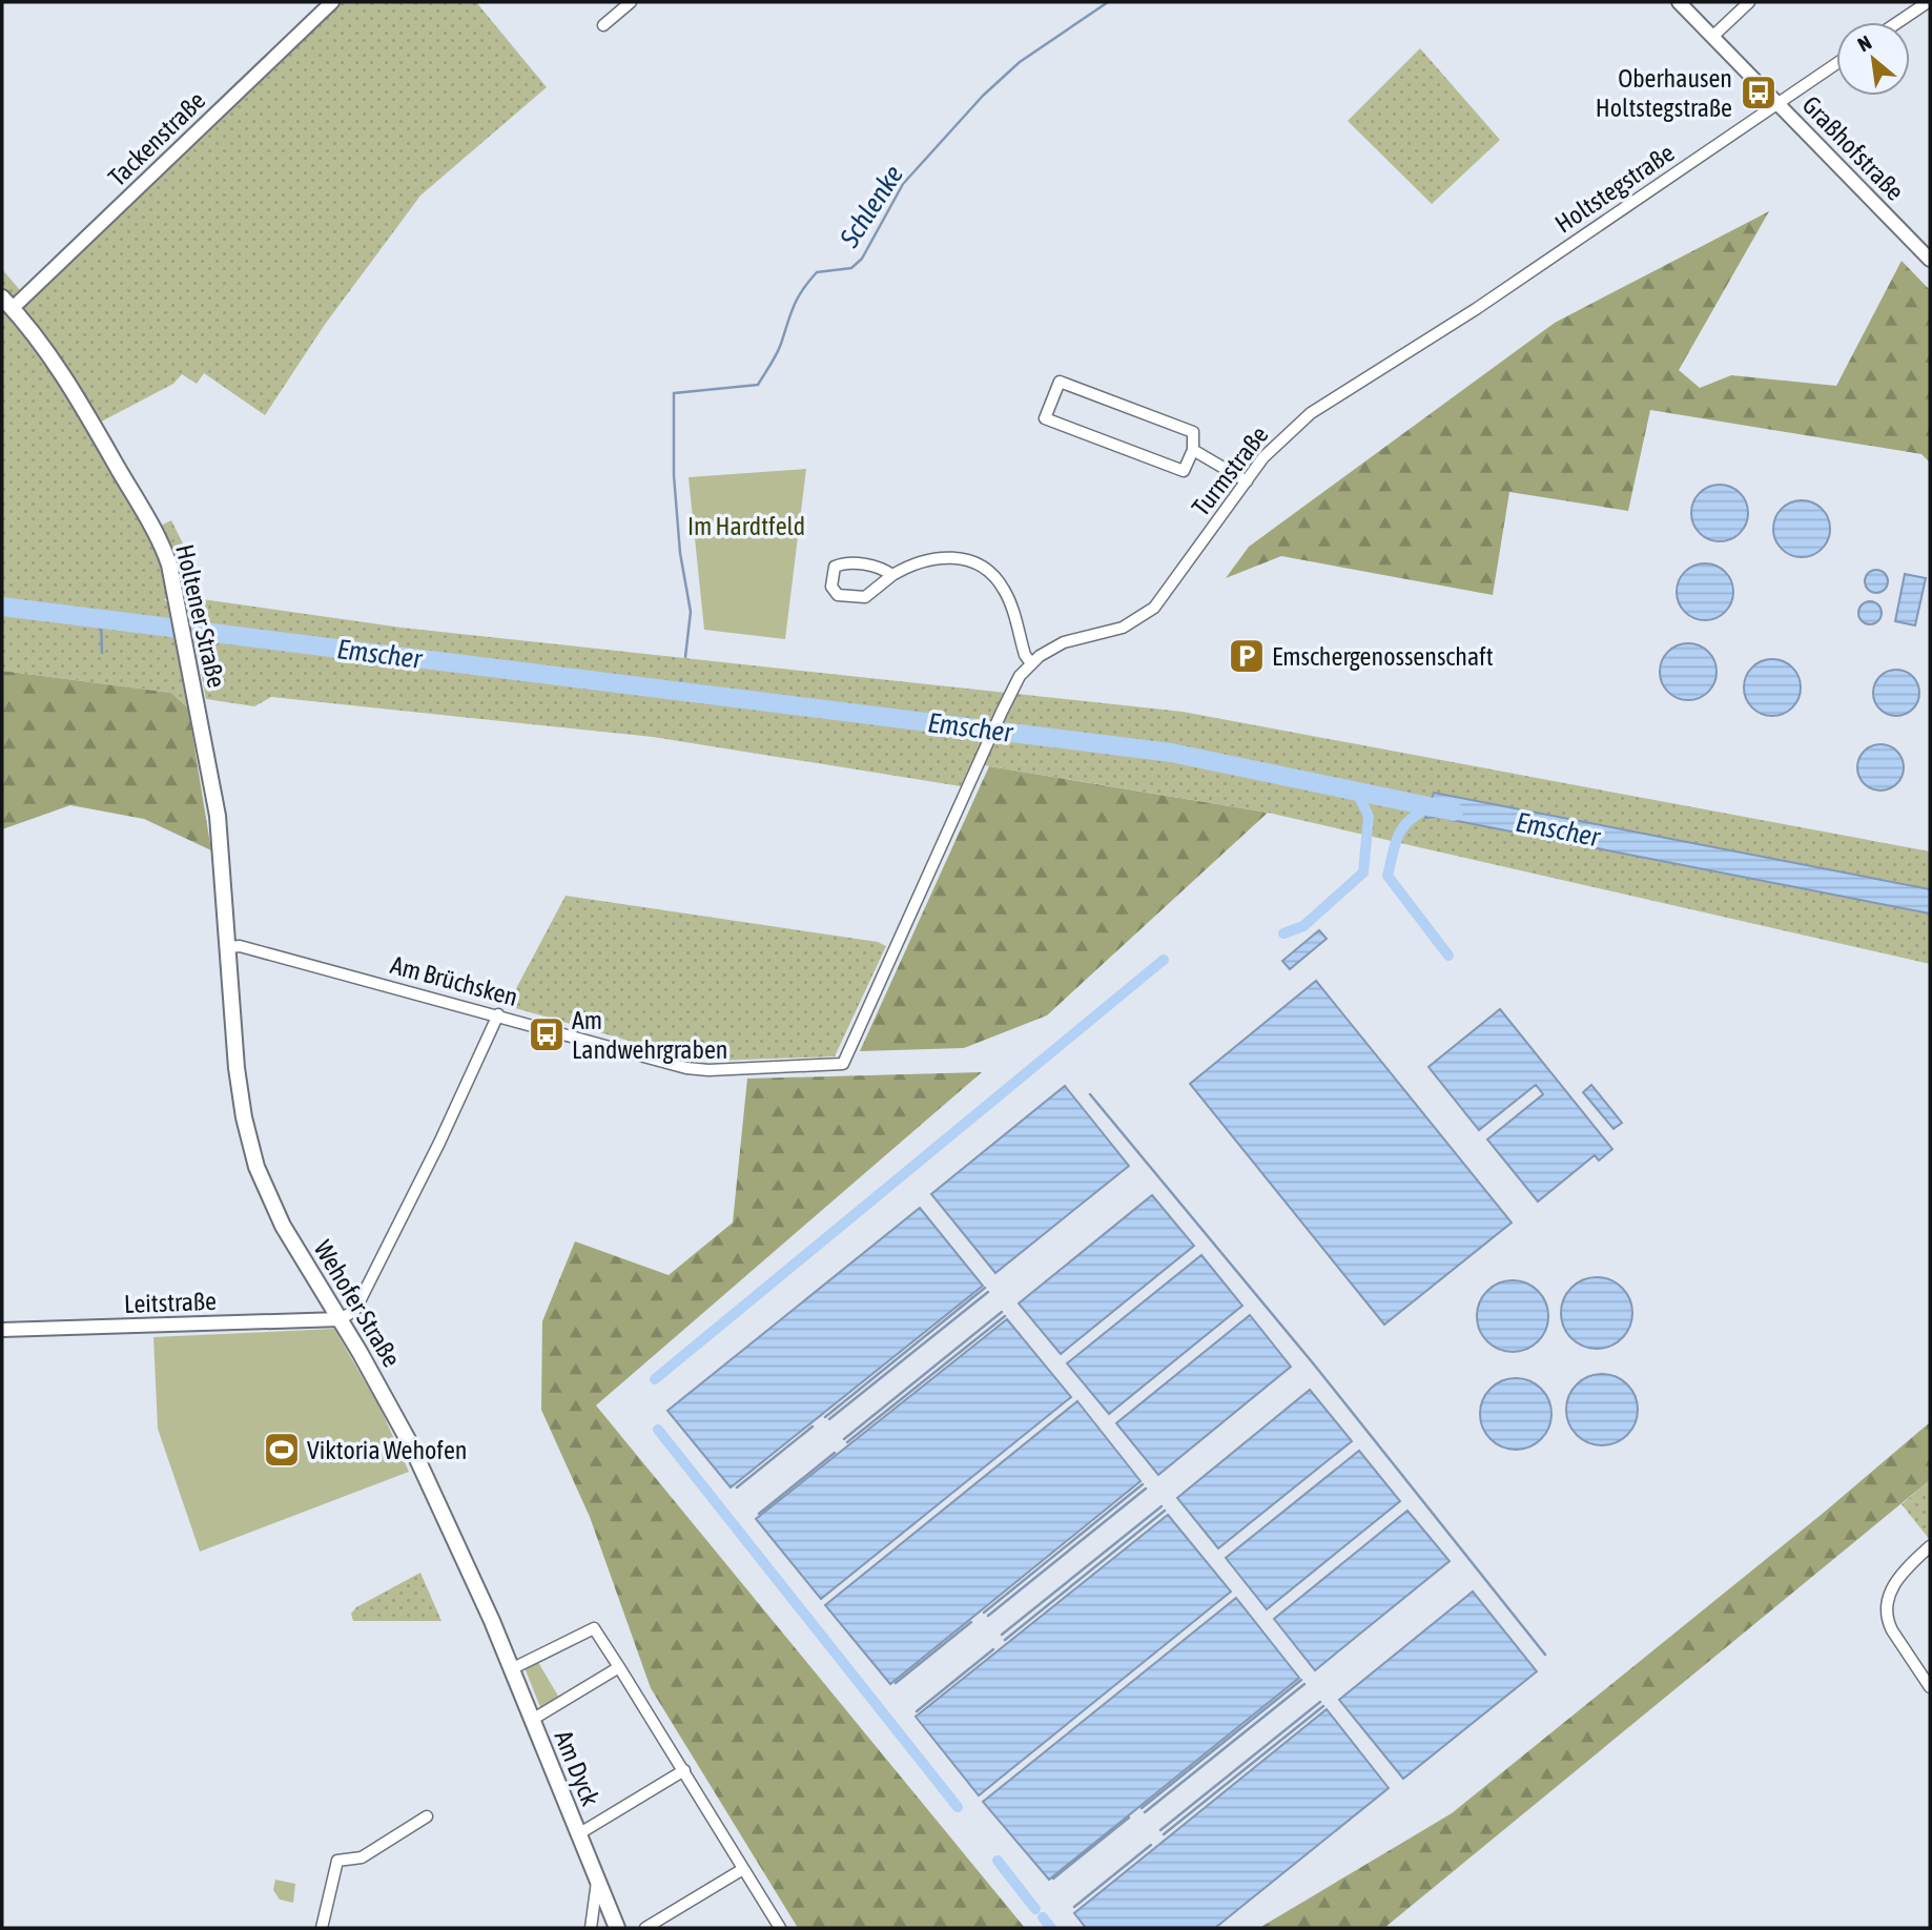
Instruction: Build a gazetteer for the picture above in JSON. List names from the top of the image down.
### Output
{
  "streets": {
    "main road": ["Holtener Straße", "Wehofer Straße", "Am Dyck"],
    "street": [
      "Tackenstraße",
      "Graßhofstraße",
      "Holtstegstraße",
      "Turmstraße",
      "Am Brüchsken",
      "Leitstraße"
    ]
  },
  "crossings": [
    ["Tackenstraße", "Holtener Straße"],
    ["Graßhofstraße", "Holtstegstraße"],
    ["Holtstegstraße", "Turmstraße"],
    ["Turmstraße", "Am Brüchsken"],
    ["Holtener Straße", "Am Brüchsken"],
    ["Holtener Straße", "Wehofer Straße"],
    ["Am Brüchsken", "Wehofer Straße"],
    ["Leitstraße", "Wehofer Straße"],
    ["Wehofer Straße", "Am Dyck"]
  ],
  "water": ["Schlenke", "Emscher"],
  "parks": ["Im Hardtfeld"],
  "places": {
    "bus stop": ["Oberhausen Holtstegstraße", "Am Landwehrgraben"],
    "parking": ["Emschergenossenschaft"],
    "sports": ["Viktoria Wehofen"]
  },
  "north": "top left"
}
